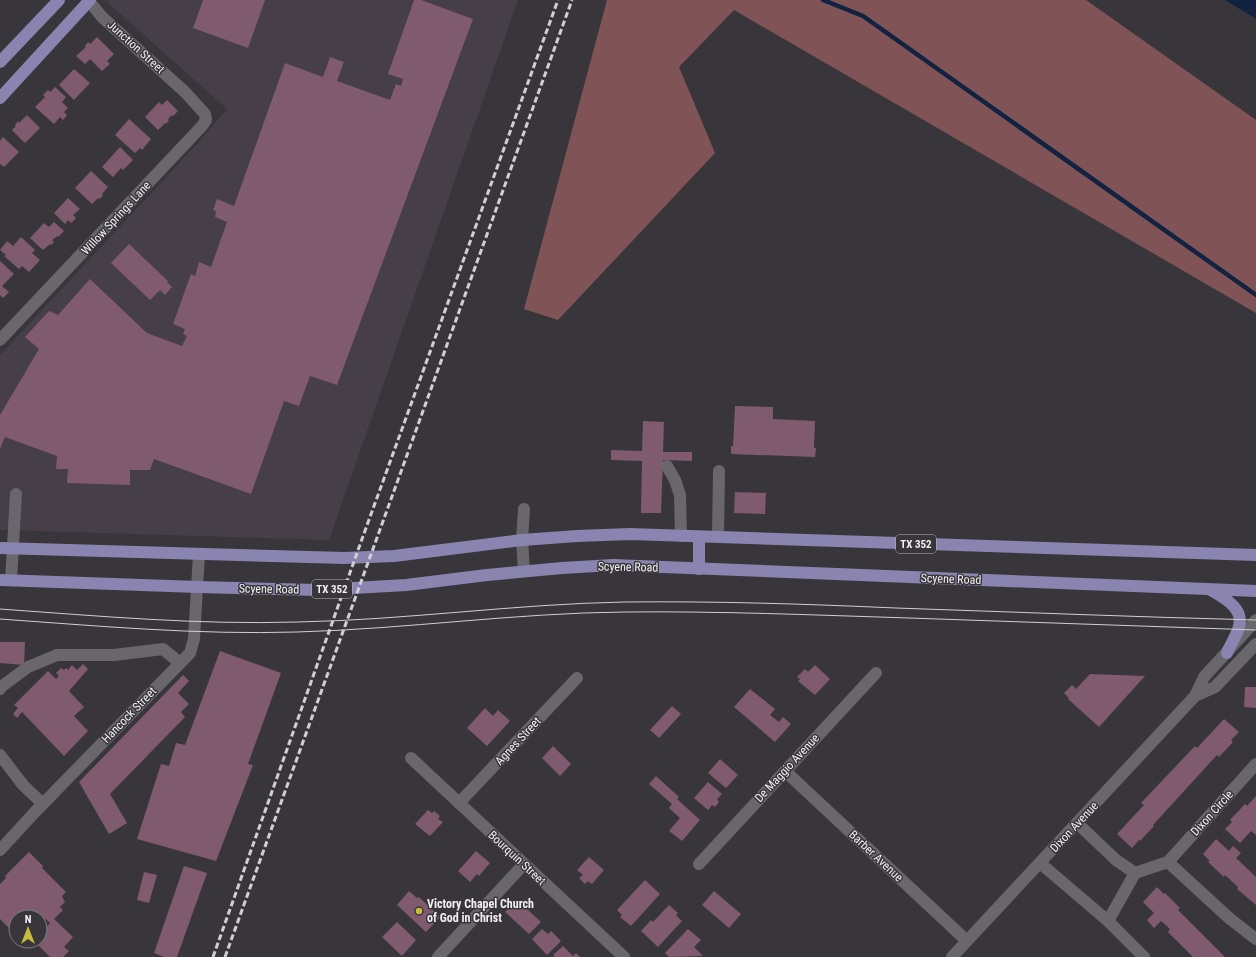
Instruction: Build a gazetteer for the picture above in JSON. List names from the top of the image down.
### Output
{
  "streets": {
    "main road": ["TX 352", "Scyene Road"],
    "street": [
      "Junction Street",
      "Willow Springs Lane",
      "Hancock Street",
      "Agnes Street",
      "De Maggio Avenue",
      "Dixon Circle",
      "Dixon Avenue",
      "Barber Avenue",
      "Bourquin Street"
    ]
  },
  "crossings": [
    ["Junction Street", "Willow Springs Lane"],
    ["TX 352", "Hancock Street"],
    ["Scyene Road", "Hancock Street"],
    ["Agnes Street", "Bourquin Street"],
    ["De Maggio Avenue", "Barber Avenue"],
    ["Dixon Avenue", "Barber Avenue"]
  ],
  "places": ["Victory Chapel Church of God in Christ"],
  "north": "top"
}
